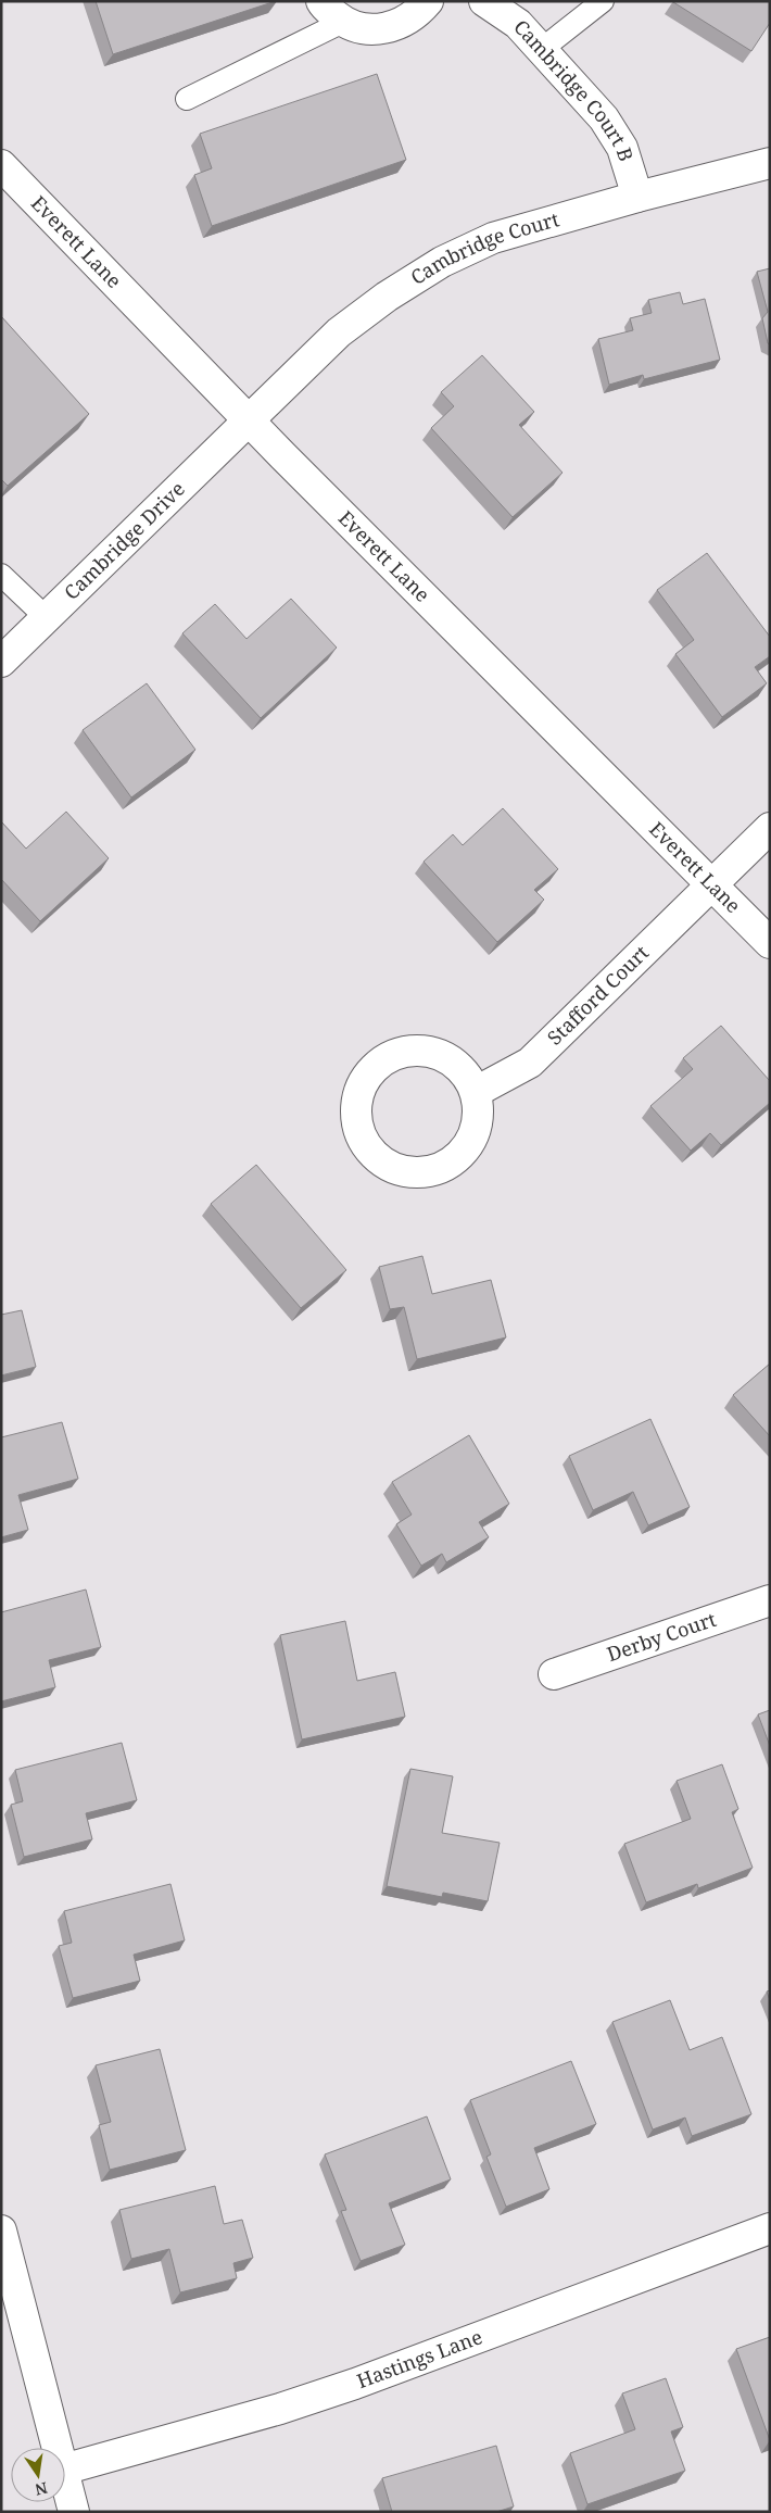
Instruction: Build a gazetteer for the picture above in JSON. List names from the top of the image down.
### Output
{
  "streets": {
    "street": [
      "Cambridge Court B",
      "Everett Lane",
      "Cambridge Court",
      "Cambridge Drive",
      "Stafford Court",
      "Derby Court",
      "Hastings Lane"
    ]
  },
  "crossings": [
    ["Cambridge Court B", "Cambridge Court"],
    ["Everett Lane", "Cambridge Court"],
    ["Everett Lane", "Cambridge Drive"],
    ["Everett Lane", "Stafford Court"],
    ["Cambridge Court", "Cambridge Drive"]
  ],
  "north": "bottom"
}
